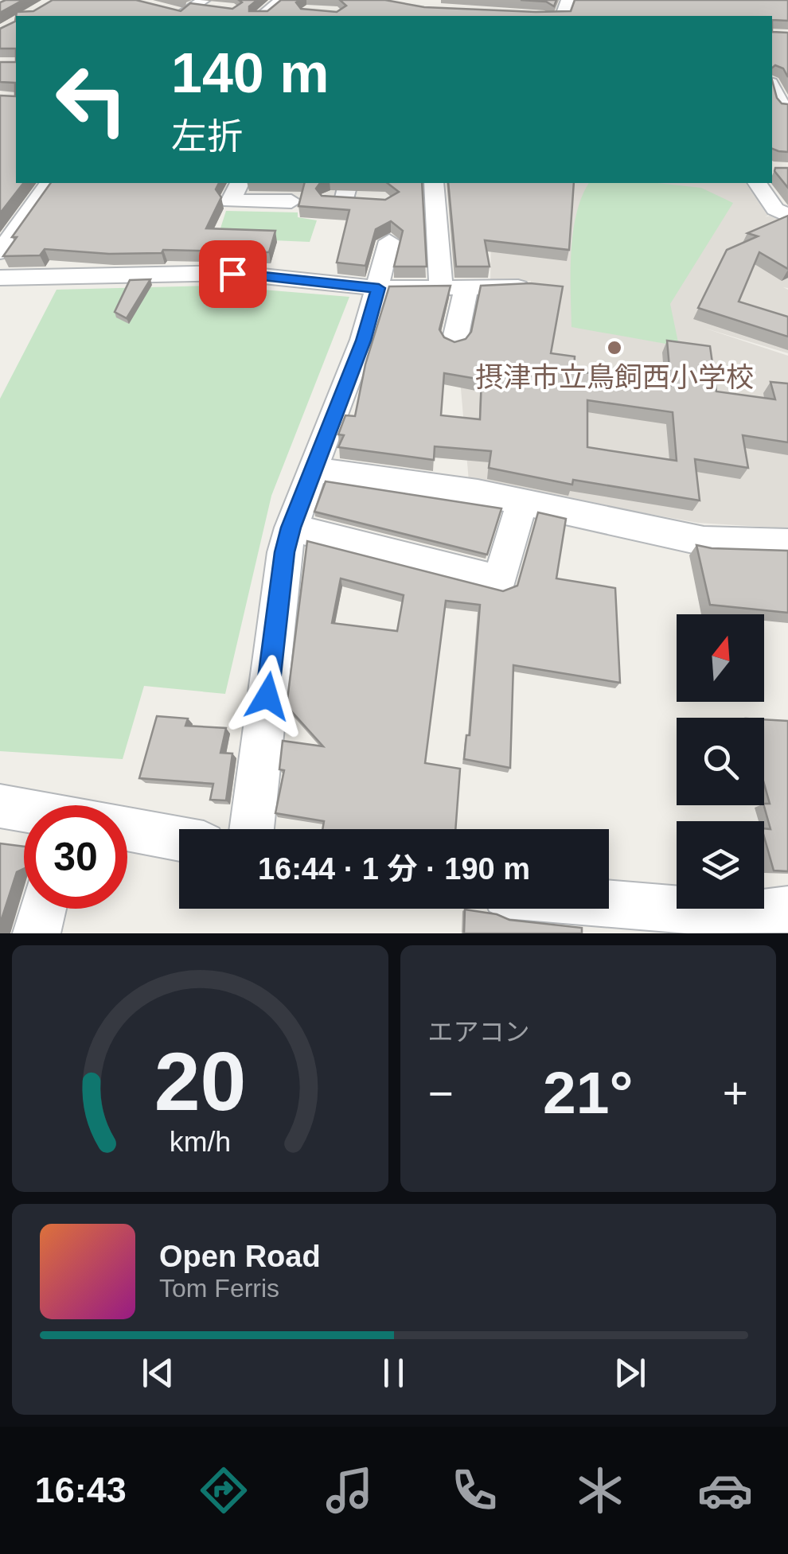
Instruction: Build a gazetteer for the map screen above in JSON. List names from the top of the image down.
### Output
{
  "places": ["摂津市立鳥飼西小学校"],
  "north": "top",
  "page": {
    "turn": ["140 m", "左折"],
    "limit": "30",
    "trip": "16:44 · 1 分 · 190 m",
    "tile": "エアコン",
    "heat": ["−", "21°", "+"],
    "song": ["Open Road", "Tom Ferris"],
    "tabs": "16:43",
    "gauge": ["20", "km/h"]
  }
}
